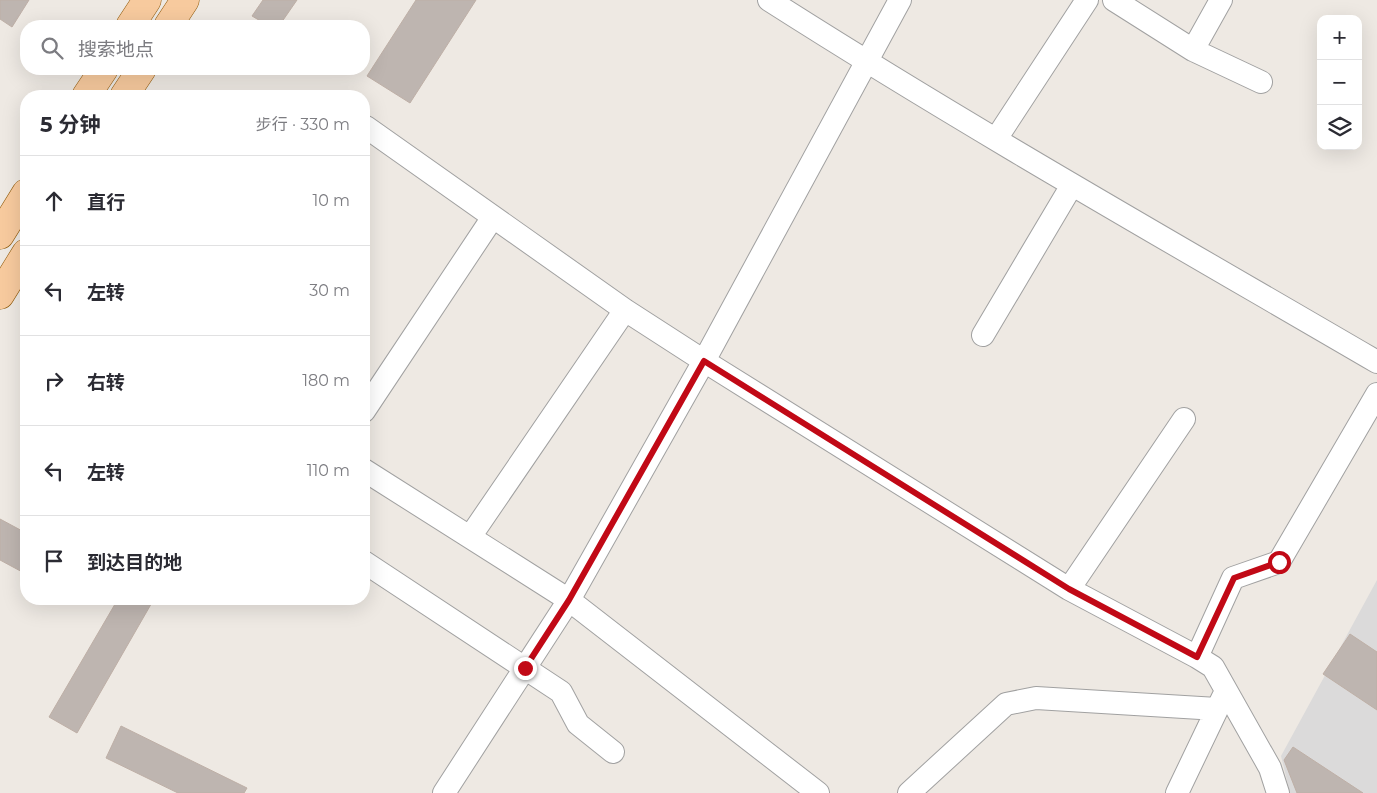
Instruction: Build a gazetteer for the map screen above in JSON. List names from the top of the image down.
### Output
{
  "page": {
    "map_buttons": ["+", "−"],
    "search": "搜索地点",
    "heading": ["5 分钟", "步行 · 330 m"],
    "list": [
      ["直行", "10 m"],
      ["左转", "30 m"],
      ["右转", "180 m"],
      ["左转", "110 m"],
      "到达目的地"
    ]
  }
}
